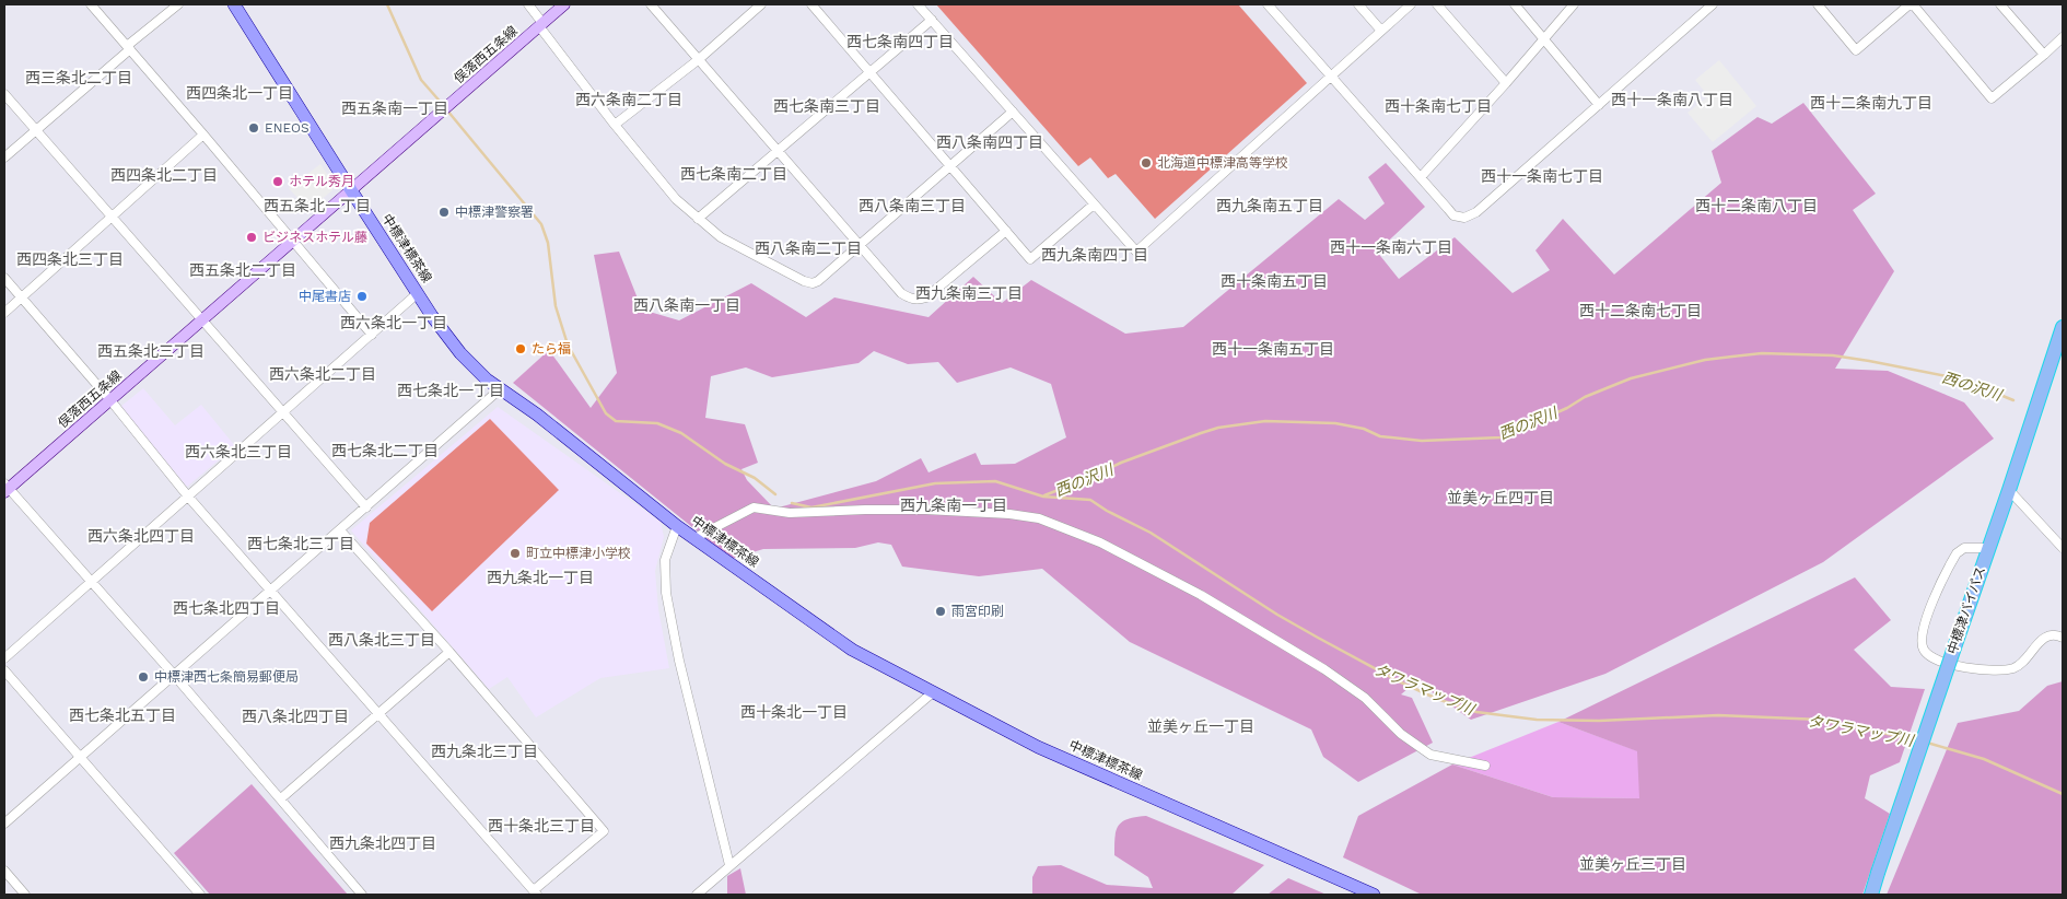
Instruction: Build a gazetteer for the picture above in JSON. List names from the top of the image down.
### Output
{
  "streets": {
    "highway": ["中標津バイパス"],
    "main road": ["俣落西五条線", "中標津標茶線"]
  },
  "crossings": [
    ["俣落西五条線", "中標津標茶線"]
  ],
  "districts": [
    "西七条南四丁目",
    "西三条北二丁目",
    "西四条北一丁目",
    "西六条南二丁目",
    "西十一条南八丁目",
    "西十二条南九丁目",
    "西七条南三丁目",
    "西十条南七丁目",
    "西五条南一丁目",
    "西八条南四丁目",
    "西七条南二丁目",
    "西四条北二丁目",
    "西十一条南七丁目",
    "西五条北一丁目",
    "西八条南三丁目",
    "西九条南五丁目",
    "西十二条南八丁目",
    "西十一条南六丁目",
    "西八条南二丁目",
    "西九条南四丁目",
    "西四条北三丁目",
    "西五条北二丁目",
    "西十条南五丁目",
    "西九条南三丁目",
    "西八条南一丁目",
    "西十二条南七丁目",
    "西六条北一丁目",
    "西十一条南五丁目",
    "西五条北三丁目",
    "西六条北二丁目",
    "西七条北一丁目",
    "西七条北二丁目",
    "西六条北三丁目",
    "並美ヶ丘四丁目",
    "西九条南一丁目",
    "西六条北四丁目",
    "西七条北三丁目",
    "西九条北一丁目",
    "西七条北四丁目",
    "西八条北三丁目",
    "西十条北一丁目",
    "西七条北五丁目",
    "西八条北四丁目",
    "並美ヶ丘一丁目",
    "西九条北三丁目",
    "西十条北三丁目",
    "西九条北四丁目",
    "並美ヶ丘三丁目"
  ],
  "water": ["西の沢川", "タワラマップ川"],
  "places": [
    "ENEOS",
    "北海道中標津高等学校",
    "ホテル秀月",
    "中標津警察署",
    "ビジネスホテル藤",
    "中尾書店",
    "たら福",
    "町立中標津小学校",
    "雨宮印刷",
    "中標津西七条簡易郵便局"
  ]
}
